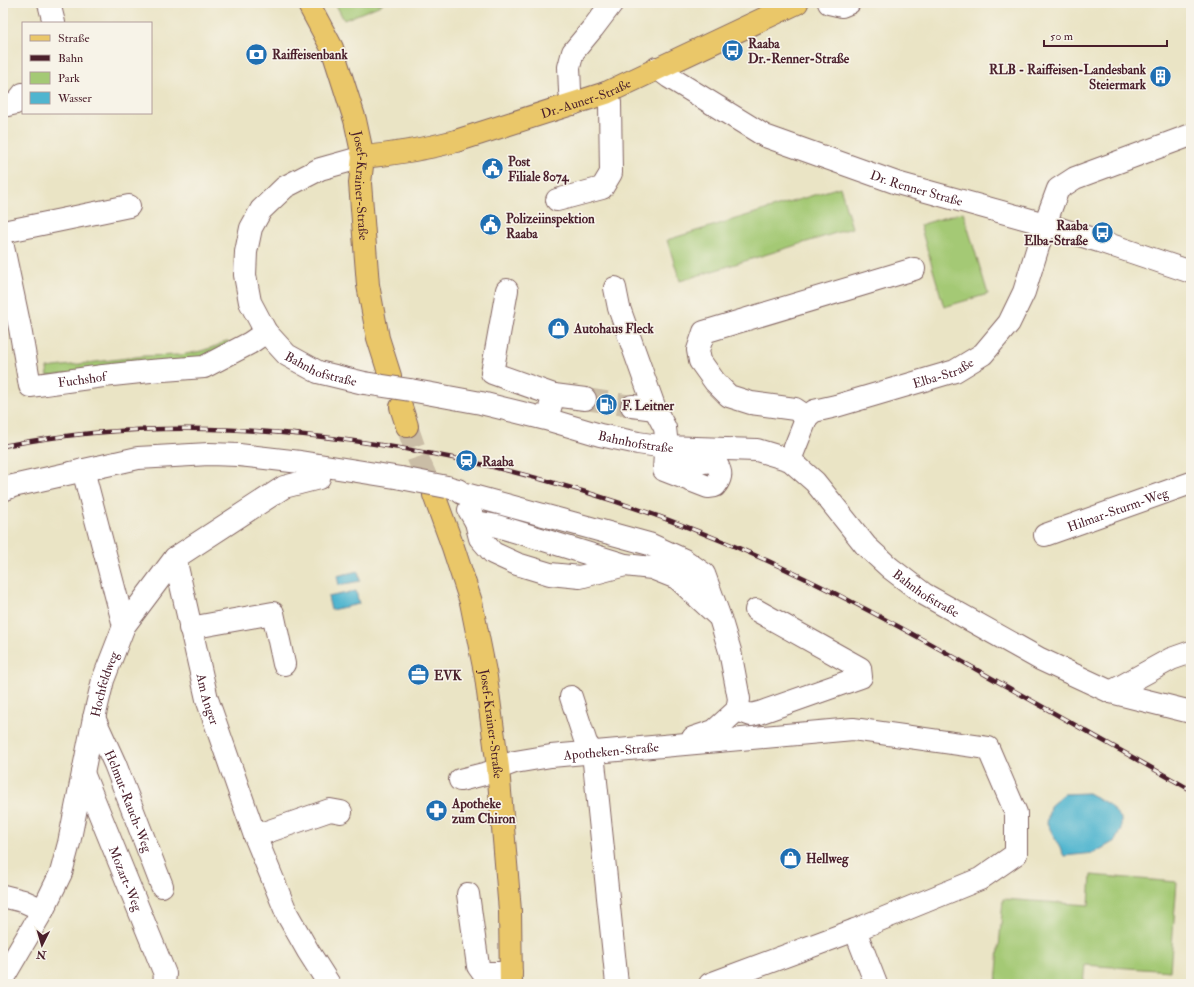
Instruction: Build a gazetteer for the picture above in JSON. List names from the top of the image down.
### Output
{
  "streets": {
    "main road": ["Dr.-Auner-Straße", "Josef-Krainer-Straße"],
    "street": [
      "Dr. Renner Straße",
      "Bahnhofstraße",
      "Elba-Straße",
      "Fuchshof",
      "Hilmar-Sturm-Weg",
      "Hochfeldweg",
      "Am Anger",
      "Apotheken-Straße",
      "Helmut-Rauch-Weg",
      "Mozart-Weg"
    ]
  },
  "crossings": [
    ["Dr.-Auner-Straße", "Josef-Krainer-Straße"],
    ["Dr.-Auner-Straße", "Dr. Renner Straße"],
    ["Dr.-Auner-Straße", "Bahnhofstraße"],
    ["Josef-Krainer-Straße", "Bahnhofstraße"],
    ["Josef-Krainer-Straße", "Apotheken-Straße"],
    ["Dr. Renner Straße", "Elba-Straße"],
    ["Bahnhofstraße", "Fuchshof"],
    ["Hochfeldweg", "Am Anger"],
    ["Hochfeldweg", "Helmut-Rauch-Weg"],
    ["Hochfeldweg", "Mozart-Weg"]
  ],
  "places": {
    "bus stop": ["Raaba Dr.-Renner-Straße", "Raaba Elba-Straße"],
    "bank": ["Raiffeisenbank"],
    "building": ["RLB - Raiffeisen-Landesbank Steiermark"],
    "public building": ["Post Filiale 8074", "Polizeiinspektion Raaba"],
    "shop": ["Autohaus Fleck", "Hellweg"],
    "fuel station": ["F. Leitner"],
    "station": ["Raaba"],
    "office": ["EVK"],
    "pharmacy": ["Apotheke zum Chiron"]
  },
  "legend": [
    "Straße",
    "Bahn",
    "Park",
    "Wasser"
  ],
  "scale_bar": "50 m",
  "north": "bottom"
}
